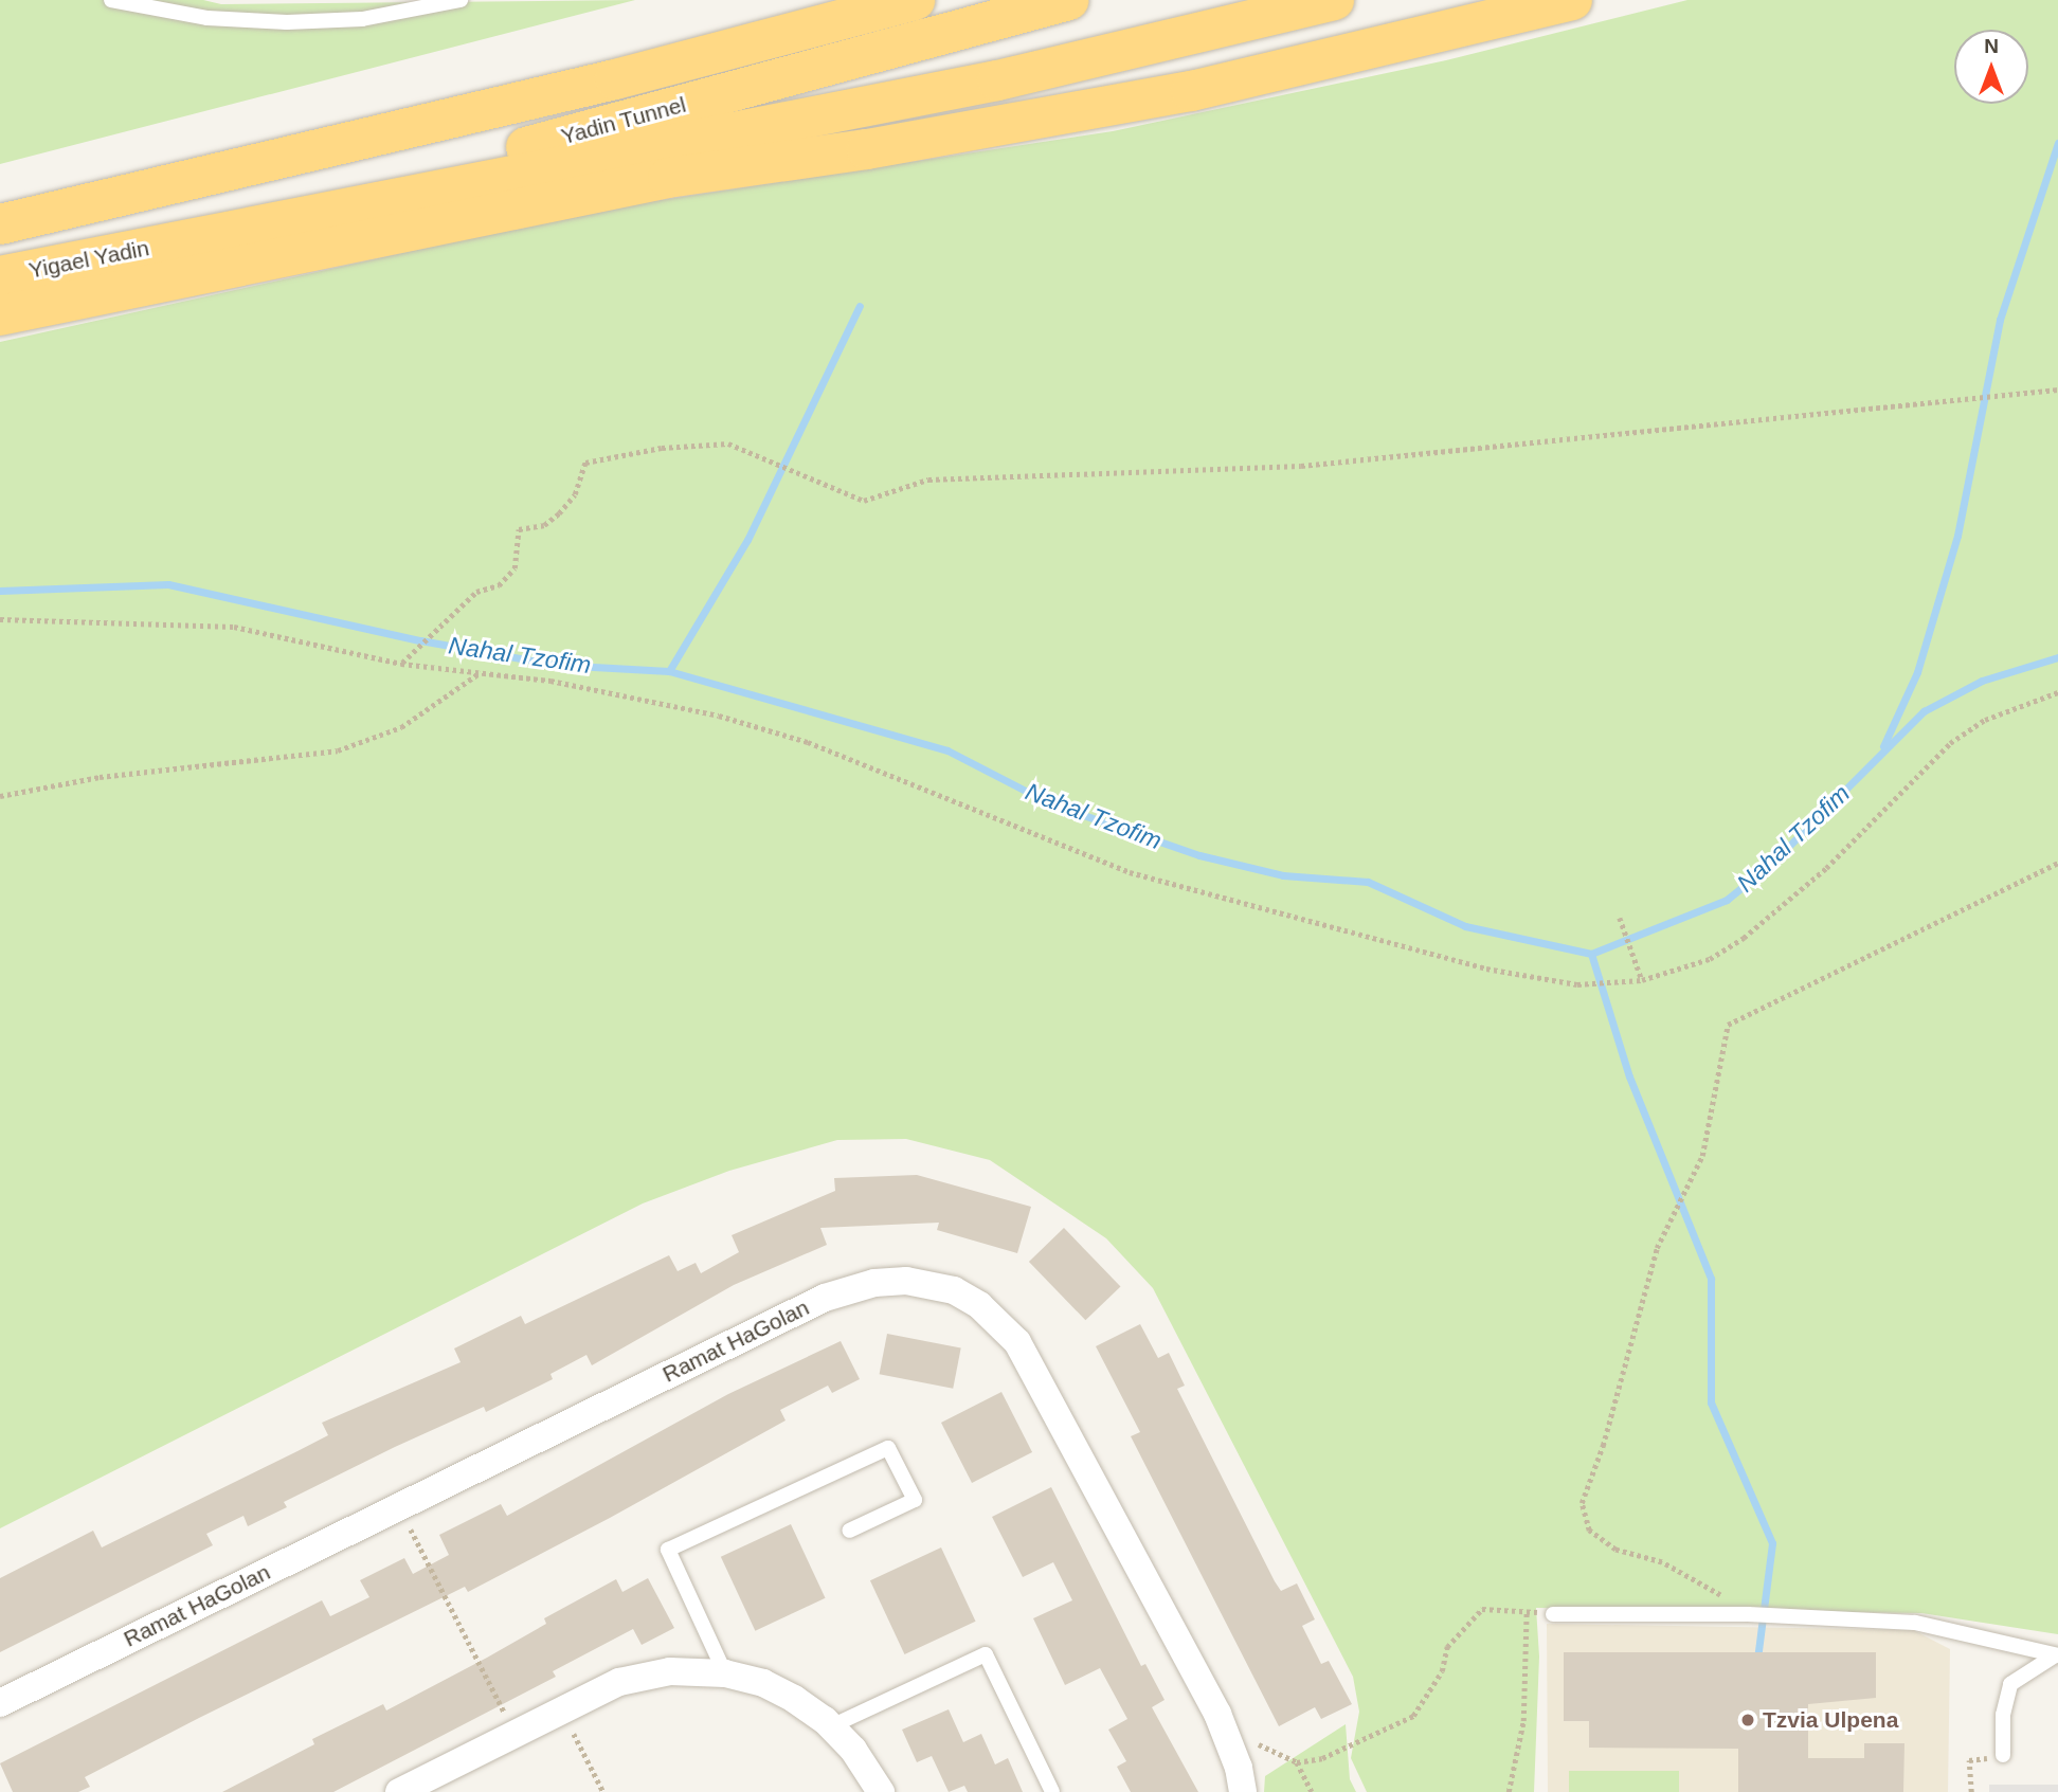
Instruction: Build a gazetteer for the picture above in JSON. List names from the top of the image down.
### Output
{
  "streets": {
    "highway": ["Yadin Tunnel", "Yigael Yadin"],
    "street": ["Ramat HaGolan"]
  },
  "crossings": [
    ["Yadin Tunnel", "Yigael Yadin"]
  ],
  "water": ["Nahal Tzofim"],
  "places": ["Tzvia Ulpena"],
  "north": "top"
}
